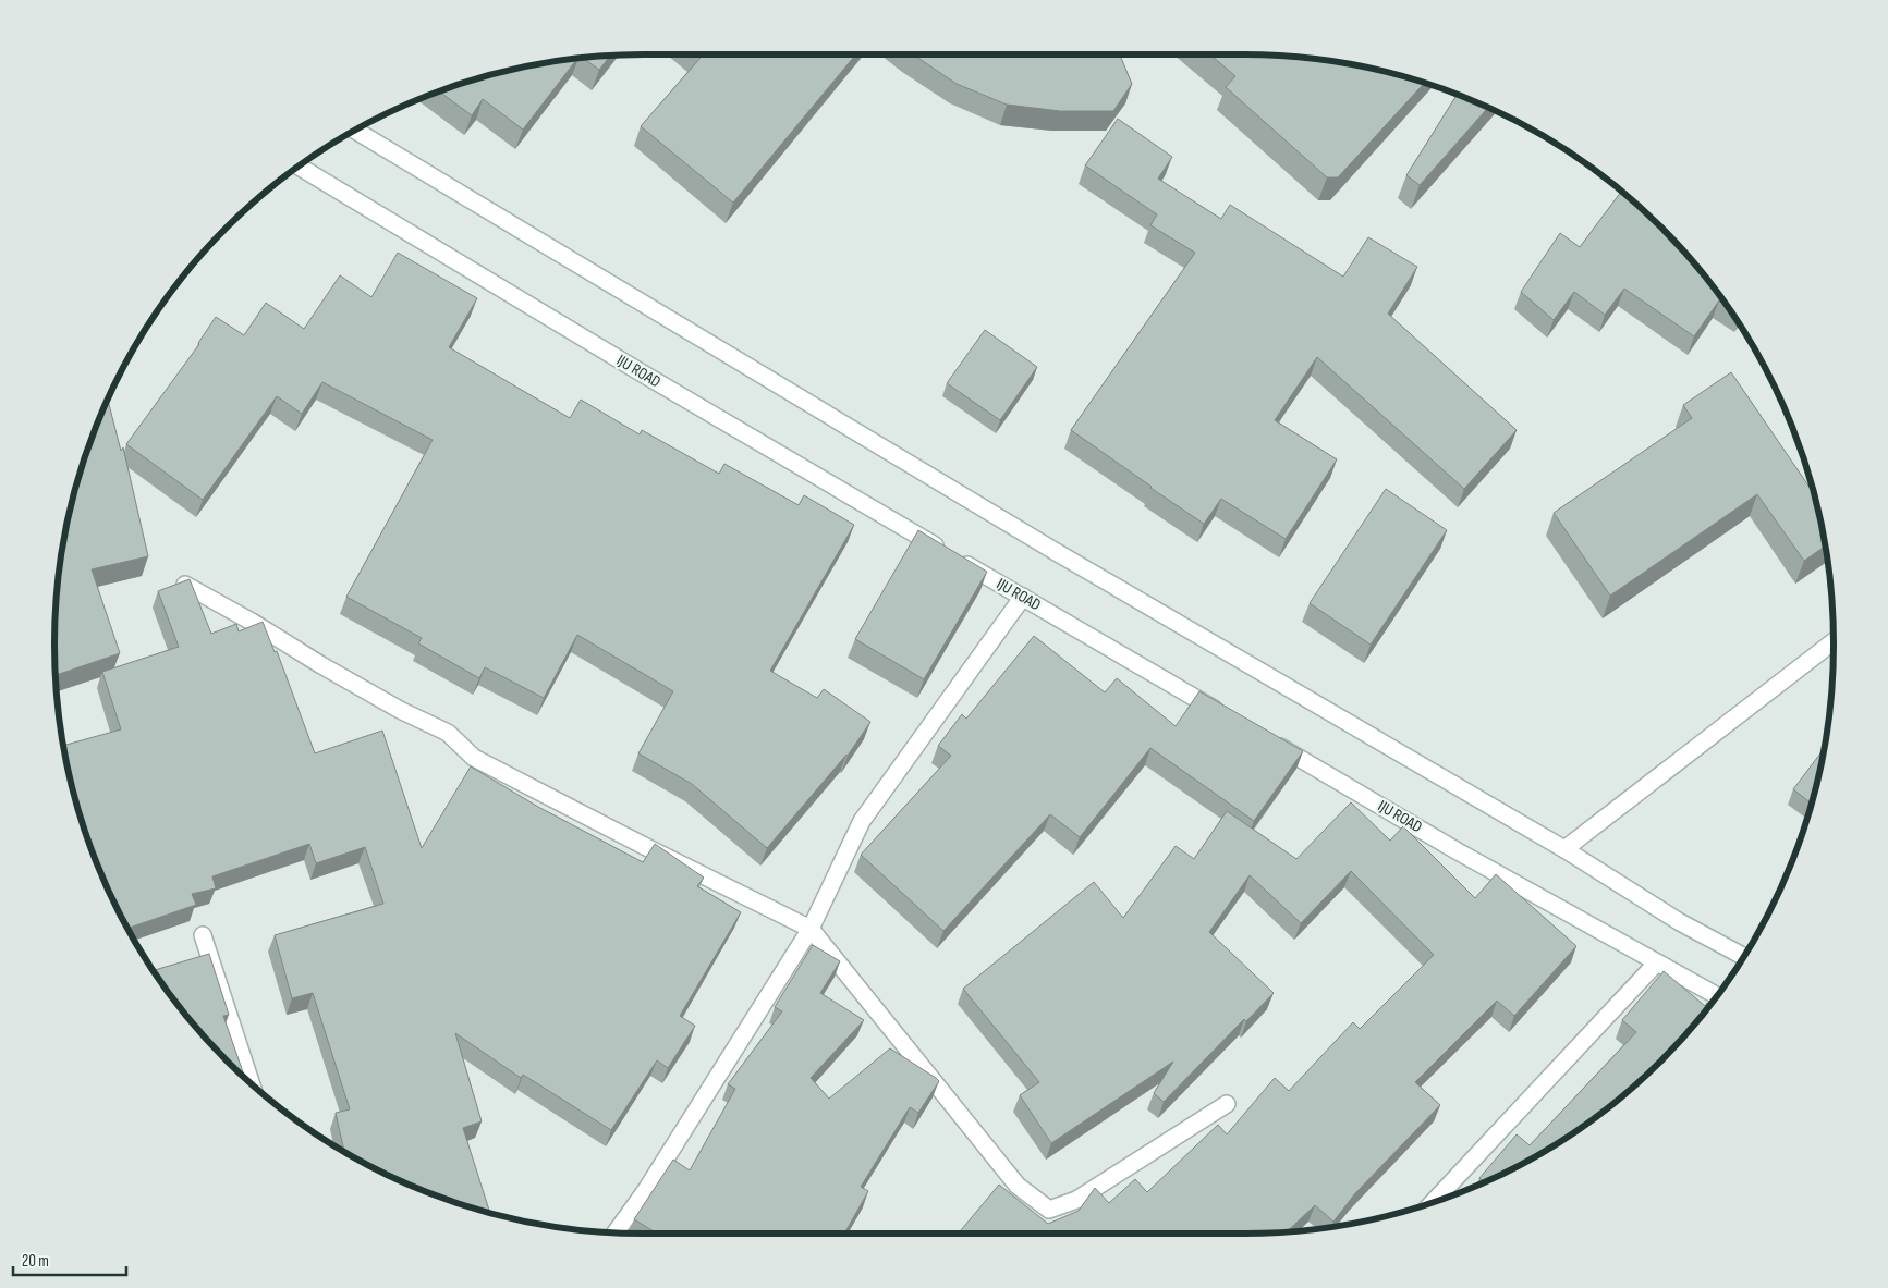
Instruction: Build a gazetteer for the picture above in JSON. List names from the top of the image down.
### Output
{
  "streets": {
    "main road": ["IJU ROAD"]
  },
  "scale_bar": "20 m"
}
